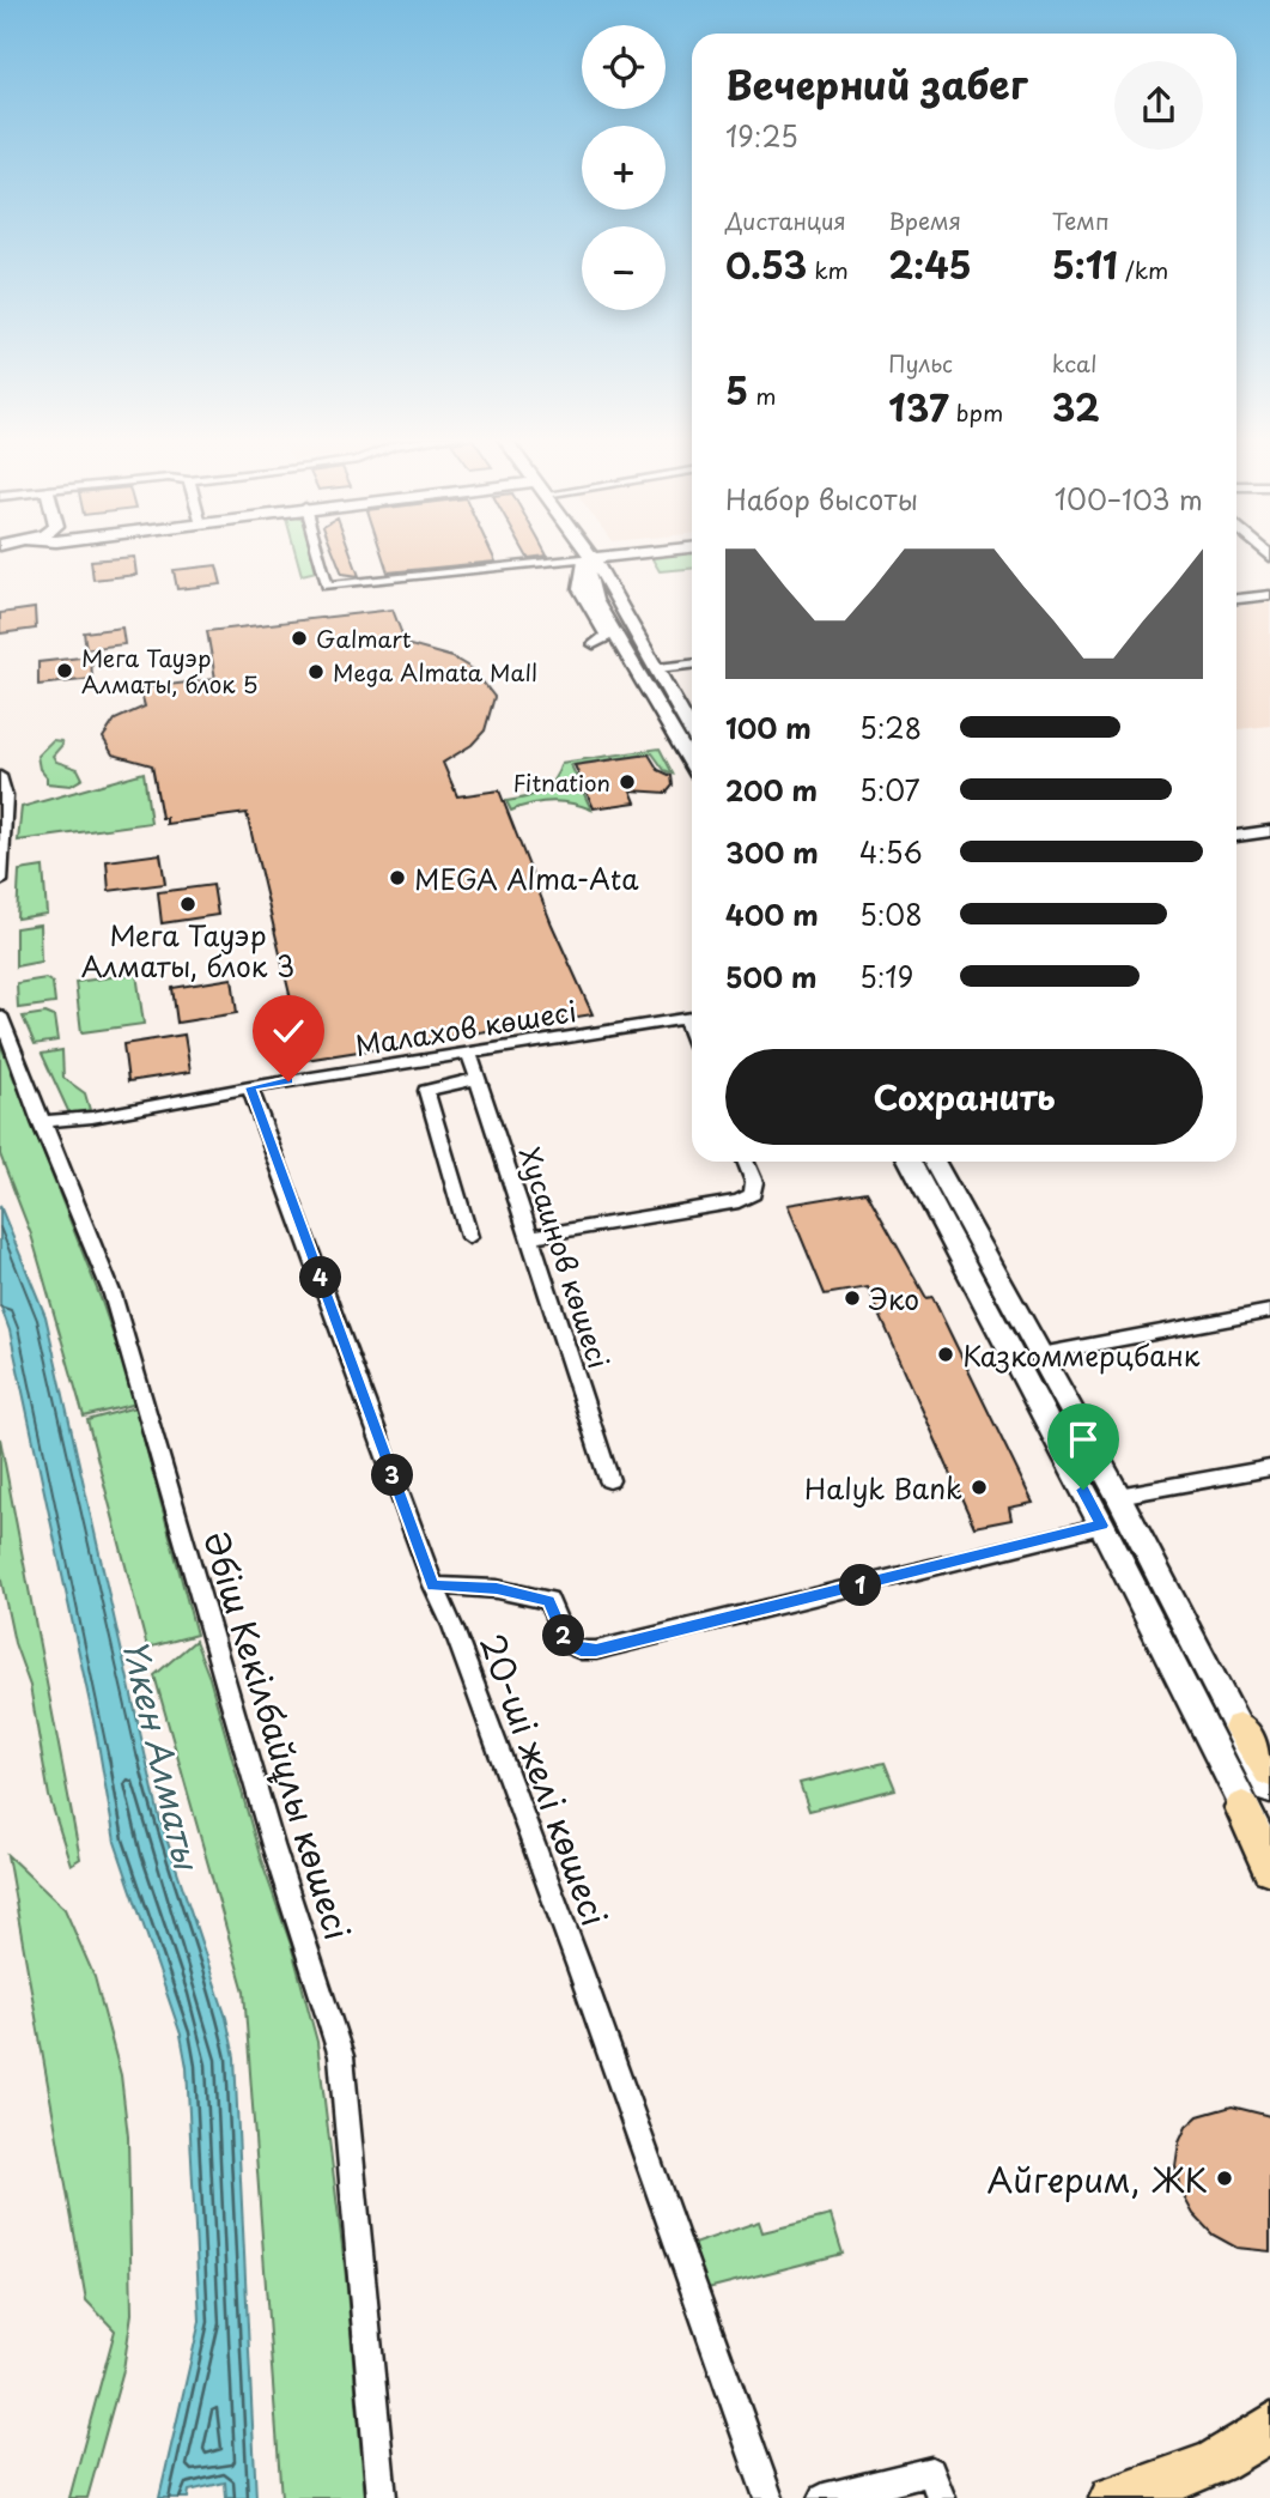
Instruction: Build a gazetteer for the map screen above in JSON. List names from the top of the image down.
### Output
{
  "streets": {
    "street": [
      "Малахов көшесі",
      "Хусаинов көшесі",
      "Әбіш Кекілбайұлы көшесі",
      "20-ші желі көшесі"
    ]
  },
  "crossings": [
    ["Малахов көшесі", "Хусаинов көшесі"],
    ["Малахов көшесі", "Әбіш Кекілбайұлы көшесі"],
    ["Малахов көшесі", "20-ші желі көшесі"]
  ],
  "water": ["Үлкен Алматы"],
  "places": [
    "Galmart",
    "Мега Тауэр Алматы, блок 5",
    "Mega Almata Mall",
    "Fitnation",
    "MEGA Alma-Ata",
    "Мега Тауэр Алматы, блок 3",
    "Эко",
    "Казкоммерцбанк",
    "Halyk Bank",
    "Айгерим, ЖК"
  ],
  "page": {
    "map_buttons": ["+", "−"],
    "heading": ["Вечерний забег", "19:25"],
    "stats": [
      ["Дистанция", "0.53 km"],
      ["Время", "2:45"],
      ["Темп", "5:11 /km"],
      ["5 m"],
      ["Пульс", "137 bpm"],
      ["kcal", "32"]
    ],
    "chart": ["Набор высоты", "100–103 m"],
    "list": [
      {
        "name": "100 m",
        "note": "5:28"
      },
      {
        "name": "200 m",
        "note": "5:07"
      },
      {
        "name": "300 m",
        "note": "4:56"
      },
      {
        "name": "400 m",
        "note": "5:08"
      },
      {
        "name": "500 m",
        "note": "5:19"
      }
    ],
    "buttons": "Сохранить",
    "pins": [
      "4",
      "3",
      "1",
      "2"
    ]
  }
}
